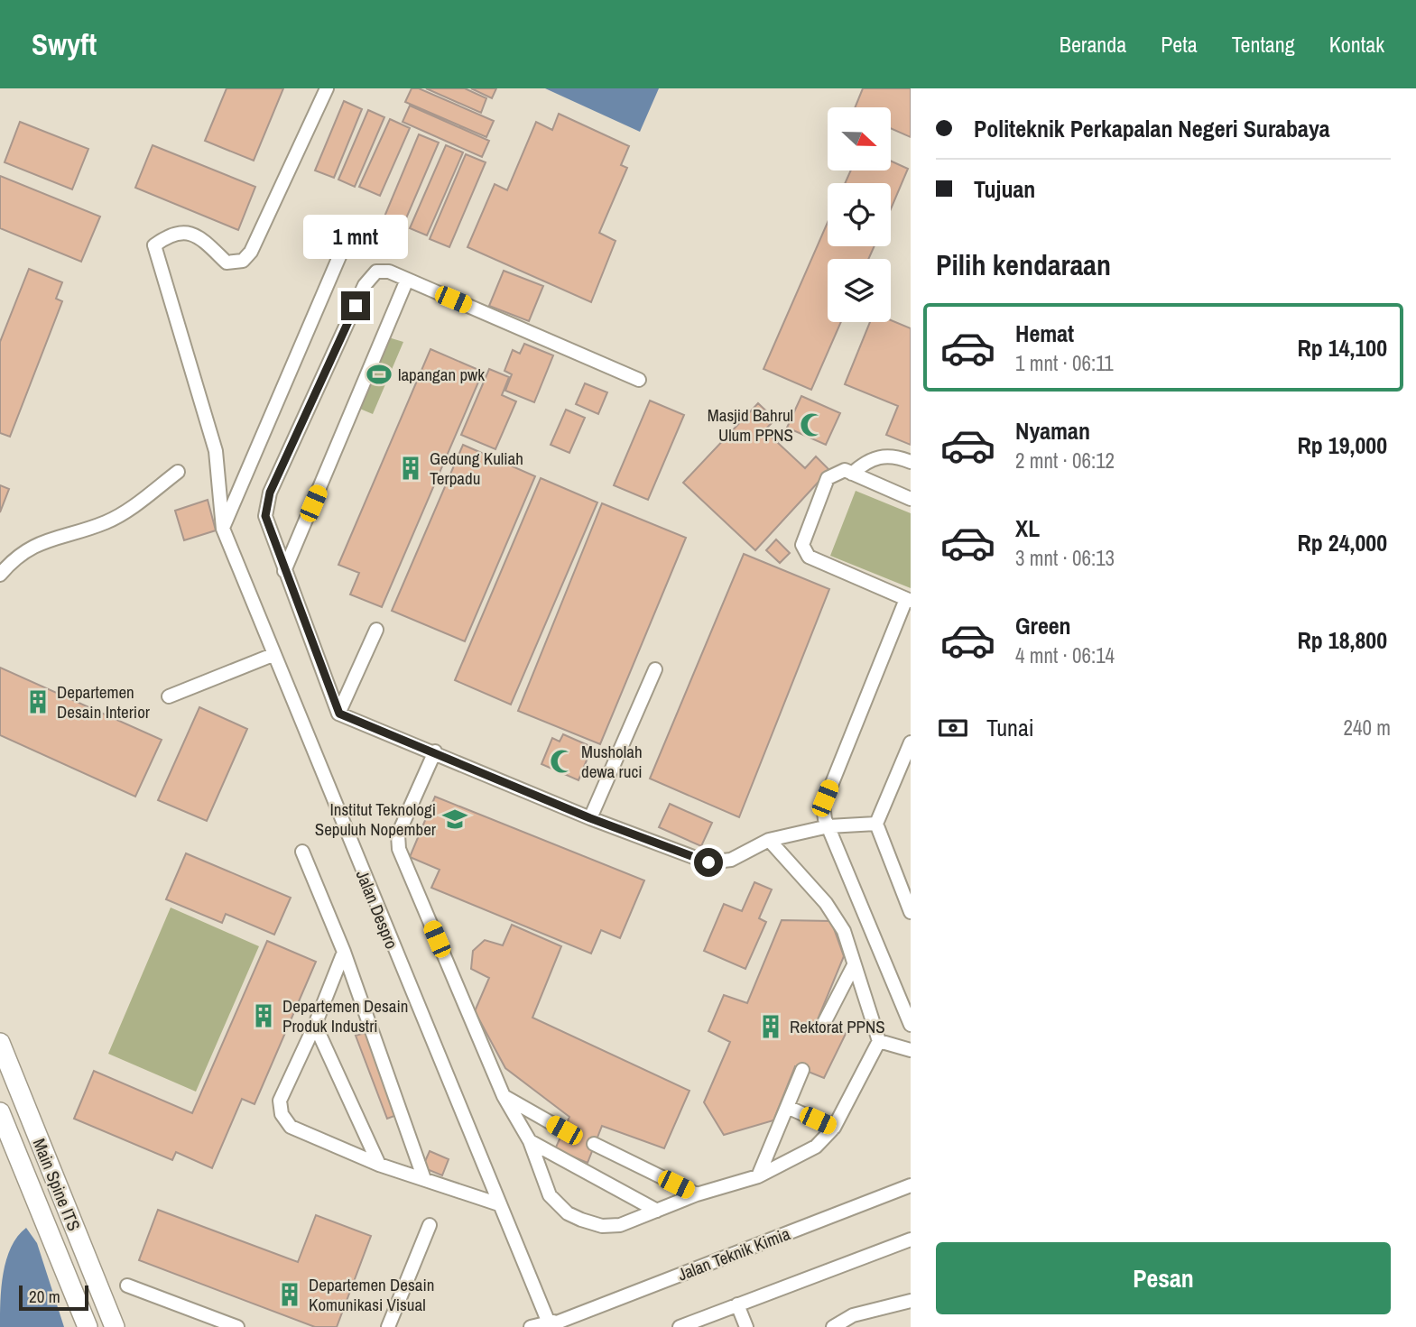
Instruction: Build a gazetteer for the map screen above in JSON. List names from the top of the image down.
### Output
{
  "streets": {
    "street": ["Main Spine ITS"],
    "lane": ["Jalan Despro", "Jalan Teknik Kimia"]
  },
  "crossings": [
    ["Jalan Despro", "Jalan Teknik Kimia"]
  ],
  "places": {
    "sports": ["lapangan pwk"],
    "mosque": ["Masjid Bahrul Ulum PPNS", "Musholah dewa ruci"],
    "building": [
      "Gedung Kuliah Terpadu",
      "Departemen Desain Interior",
      "Departemen Desain Produk Industri",
      "Rektorat PPNS",
      "Departemen Desain Komunikasi Visual"
    ],
    "school or university": ["Institut Teknologi Sepuluh Nopember"]
  },
  "scale_bar": "20 m",
  "north": "right",
  "page": {
    "header": "Swyft",
    "nav": [
      "Beranda",
      "Peta",
      "Tentang",
      "Kontak"
    ],
    "banner": ["Politeknik Perkapalan Negeri Surabaya", "Tujuan"],
    "bubble": "1 mnt",
    "heading": "Pilih kendaraan",
    "list": [
      {
        "name": "Hemat",
        "note": "1 mnt · 06:11",
        "value": "Rp 14,100"
      },
      {
        "name": "Nyaman",
        "note": "2 mnt · 06:12",
        "value": "Rp 19,000"
      },
      {
        "name": "XL",
        "note": "3 mnt · 06:13",
        "value": "Rp 24,000"
      },
      {
        "name": "Green",
        "note": "4 mnt · 06:14",
        "value": "Rp 18,800"
      }
    ],
    "pay": ["Tunai", "240 m"],
    "buttons": "Pesan",
    "scale": "20 m"
  }
}
